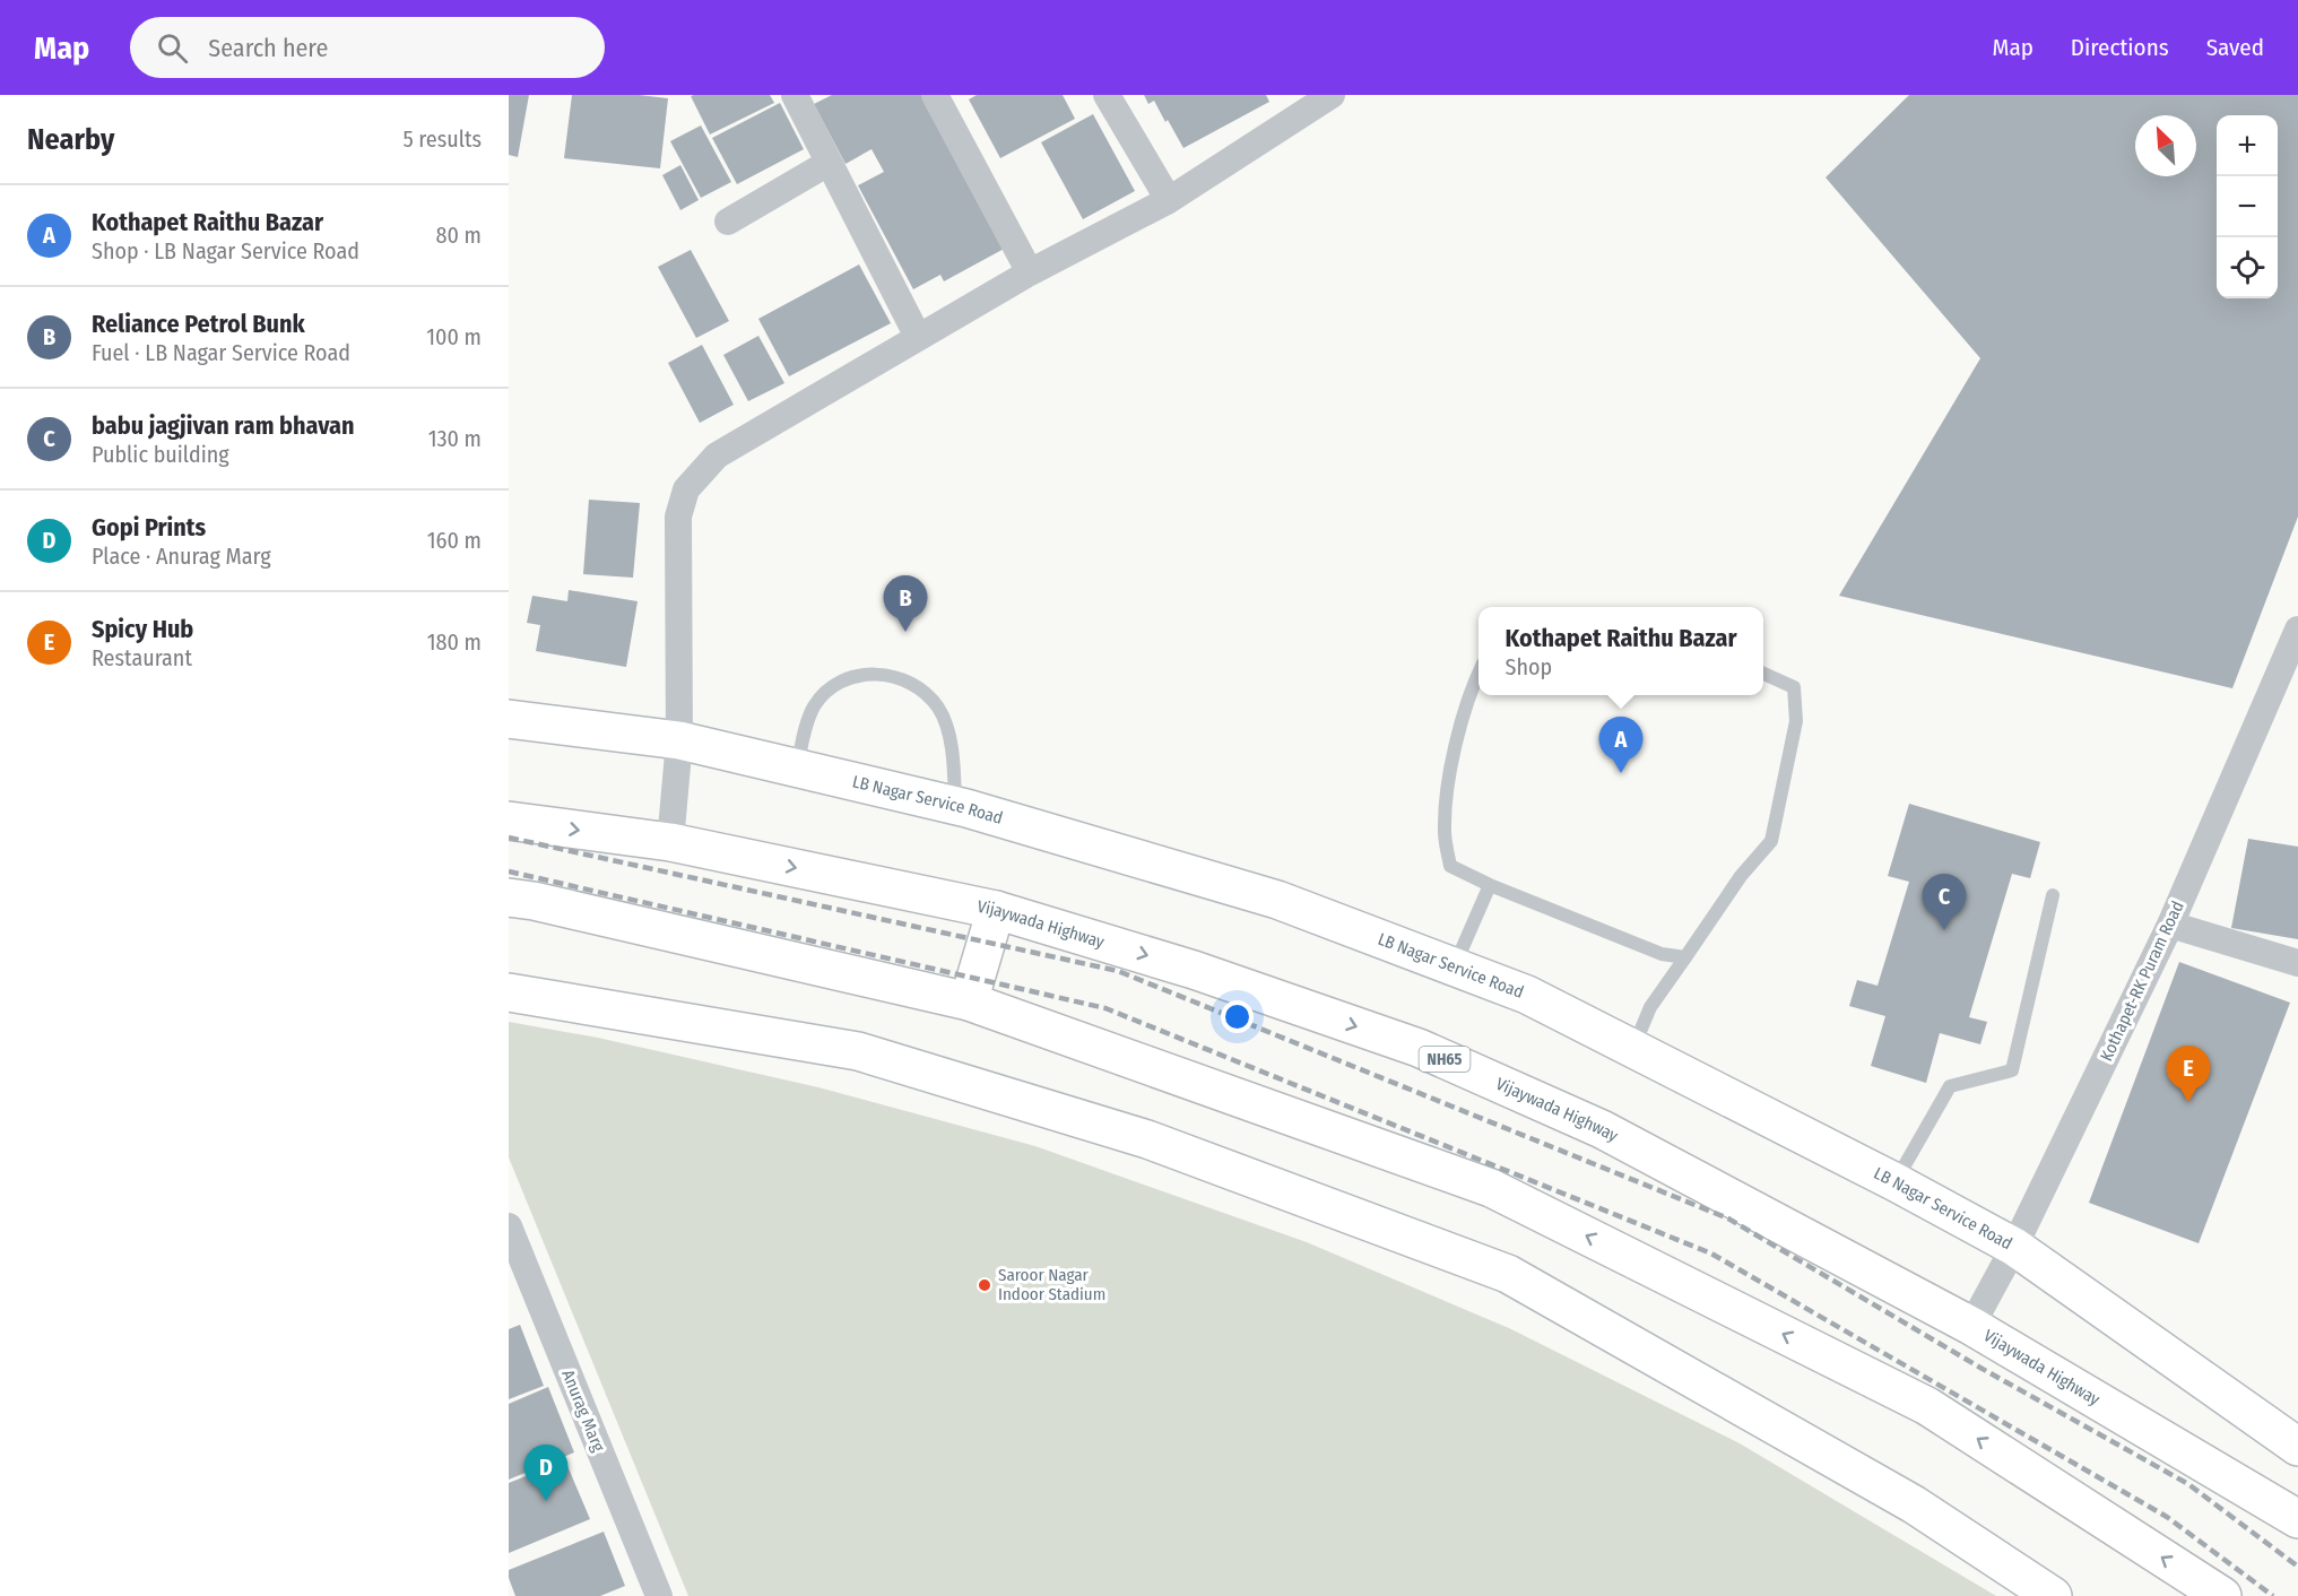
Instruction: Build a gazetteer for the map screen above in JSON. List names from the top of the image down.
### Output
{
  "streets": {
    "main road": ["LB Nagar Service Road", "Vijaywada Highway", "NH65"],
    "street": ["Kothapet-RK Puram Road", "Anurag Marg"]
  },
  "crossings": [
    ["LB Nagar Service Road", "Kothapet-RK Puram Road"],
    ["Vijaywada Highway", "Kothapet-RK Puram Road"]
  ],
  "places": ["Saroor Nagar Indoor Stadium"],
  "north": "top left",
  "page": {
    "header": "Map",
    "search": "Search here",
    "nav": ["Map", "Directions", "Saved"],
    "heading": ["Nearby", "5 results"],
    "map_buttons": ["+", "−"],
    "list": [
      {
        "mark": "A",
        "name": "Kothapet Raithu Bazar",
        "note": "Shop · LB Nagar Service Road",
        "value": "80 m"
      },
      {
        "mark": "B",
        "name": "Reliance Petrol Bunk",
        "note": "Fuel · LB Nagar Service Road",
        "value": "100 m"
      },
      {
        "mark": "C",
        "name": "babu jagjivan ram bhavan",
        "note": "Public building",
        "value": "130 m"
      },
      {
        "mark": "D",
        "name": "Gopi Prints",
        "note": "Place · Anurag Marg",
        "value": "160 m"
      },
      {
        "mark": "E",
        "name": "Spicy Hub",
        "note": "Restaurant",
        "value": "180 m"
      }
    ],
    "pins": [
      "B",
      "A",
      "C",
      "E",
      "D"
    ],
    "popup": ["Kothapet Raithu Bazar", "Shop"]
  }
}
